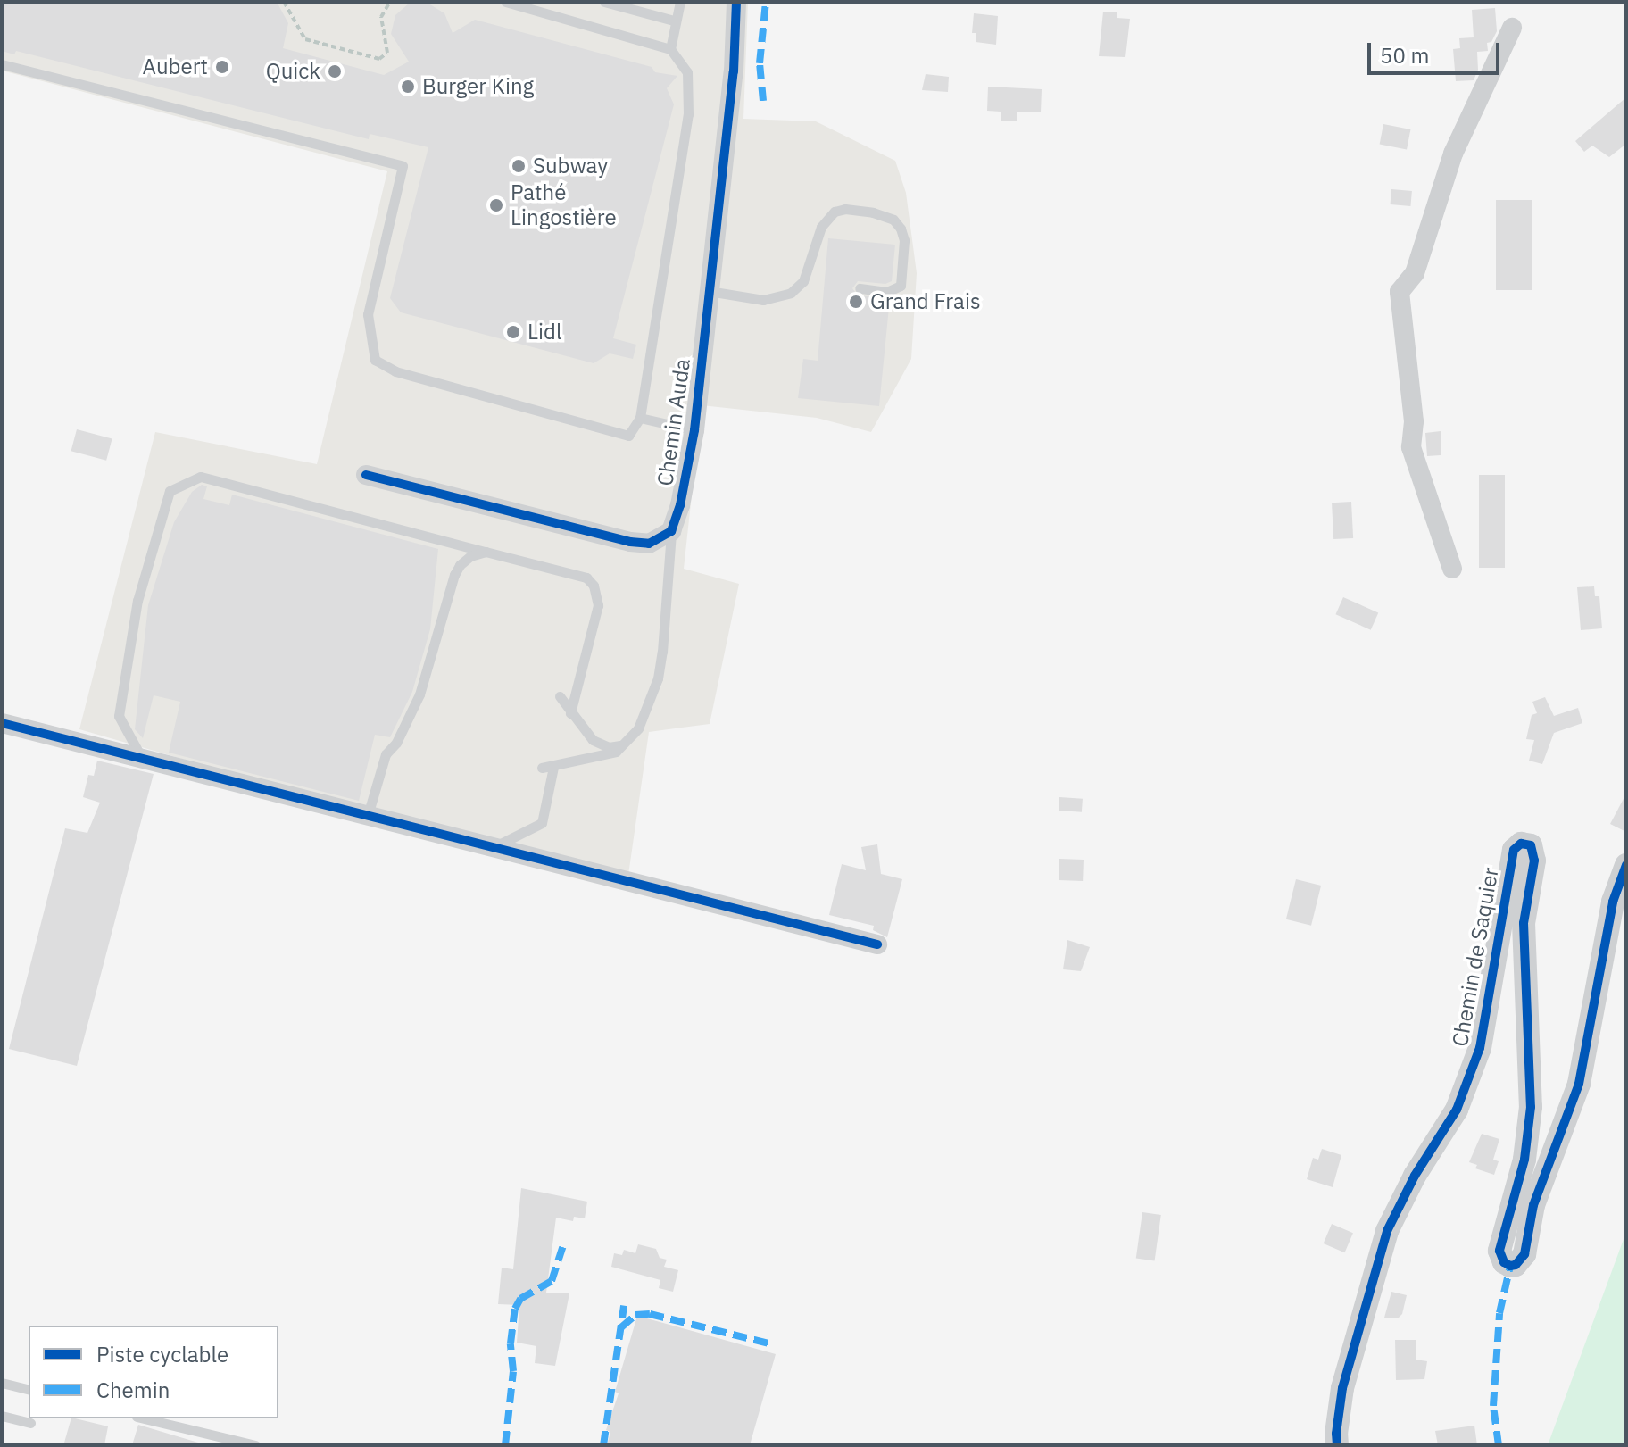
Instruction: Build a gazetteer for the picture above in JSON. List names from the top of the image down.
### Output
{
  "streets": {
    "street": ["Chemin Auda", "Chemin de Saquier"]
  },
  "places": [
    "Aubert",
    "Quick",
    "Burger King",
    "Subway",
    "Pathé Lingostière",
    "Grand Frais",
    "Lidl"
  ],
  "legend": ["Piste cyclable", "Chemin"],
  "scale_bar": "50 m"
}
